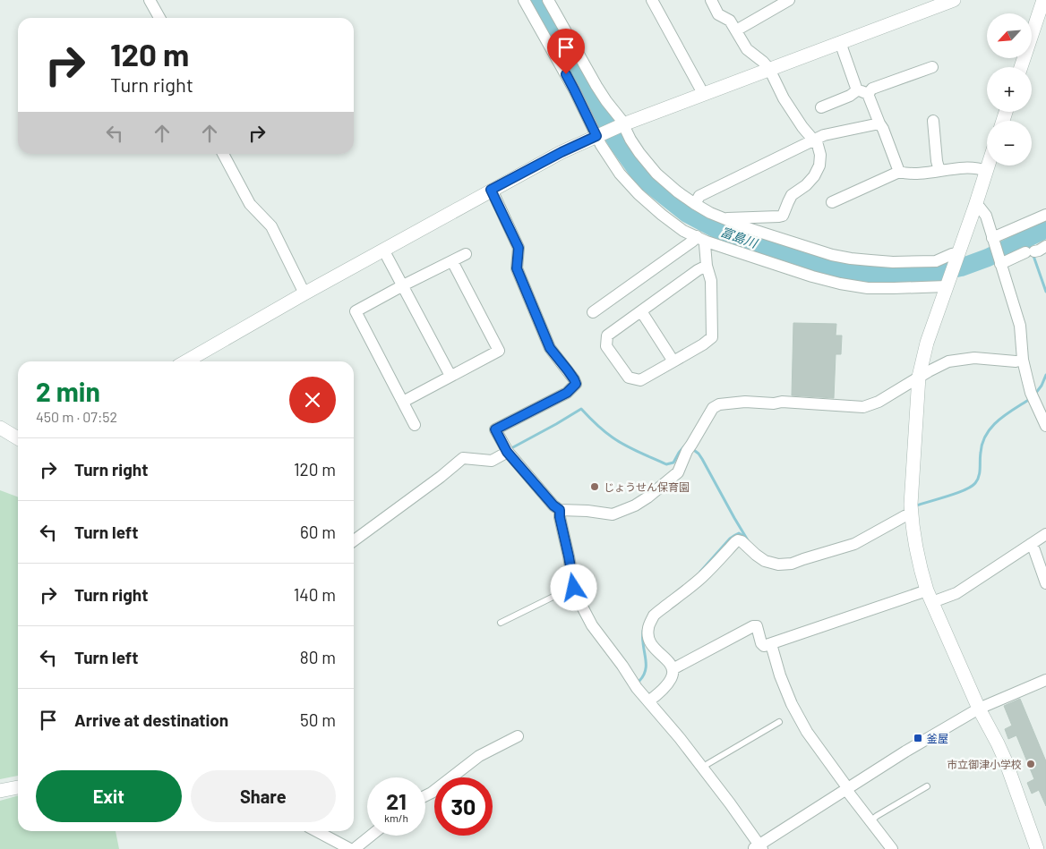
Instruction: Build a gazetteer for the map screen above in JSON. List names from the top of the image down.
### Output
{
  "water": ["富島川"],
  "places": {
    "other": ["じょうせん保育園", "市立御津小学校"],
    "transit": ["釜屋"]
  },
  "north": "bottom left",
  "page": {
    "map_buttons": ["+", "−"],
    "turn": ["120 m", "Turn right"],
    "heading": ["2 min", "450 m · 07:52"],
    "list": [
      {
        "name": "Turn right",
        "value": "120 m"
      },
      {
        "name": "Turn left",
        "value": "60 m"
      },
      {
        "name": "Turn right",
        "value": "140 m"
      },
      {
        "name": "Turn left",
        "value": "80 m"
      },
      {
        "name": "Arrive at destination",
        "value": "50 m"
      }
    ],
    "buttons": ["Exit", "Share"],
    "speed": "21 km/h",
    "limit": "30"
  }
}
